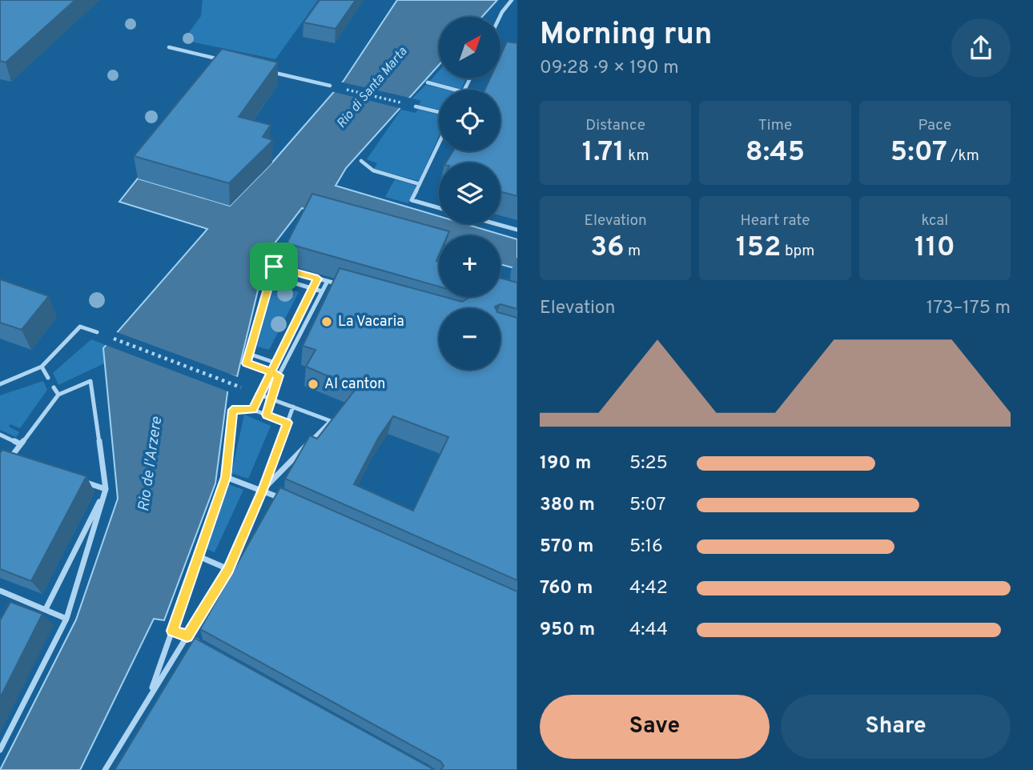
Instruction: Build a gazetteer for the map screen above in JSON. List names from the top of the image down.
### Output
{
  "water": ["Rio di Santa Marta", "Rio de l'Arzere"],
  "places": ["La Vacaria", "Al canton"],
  "north": "top right",
  "page": {
    "heading": ["Morning run", "09:28 · 9 × 190 m"],
    "map_buttons": ["+", "−"],
    "stats": [
      ["Distance", "1.71 km"],
      ["Time", "8:45"],
      ["Pace", "5:07 /km"],
      ["Elevation", "36 m"],
      ["Heart rate", "152 bpm"],
      ["kcal", "110"]
    ],
    "chart": ["Elevation", "173–175 m"],
    "list": [
      {
        "name": "190 m",
        "note": "5:25"
      },
      {
        "name": "380 m",
        "note": "5:07"
      },
      {
        "name": "570 m",
        "note": "5:16"
      },
      {
        "name": "760 m",
        "note": "4:42"
      },
      {
        "name": "950 m",
        "note": "4:44"
      }
    ],
    "buttons": ["Save", "Share"]
  }
}
